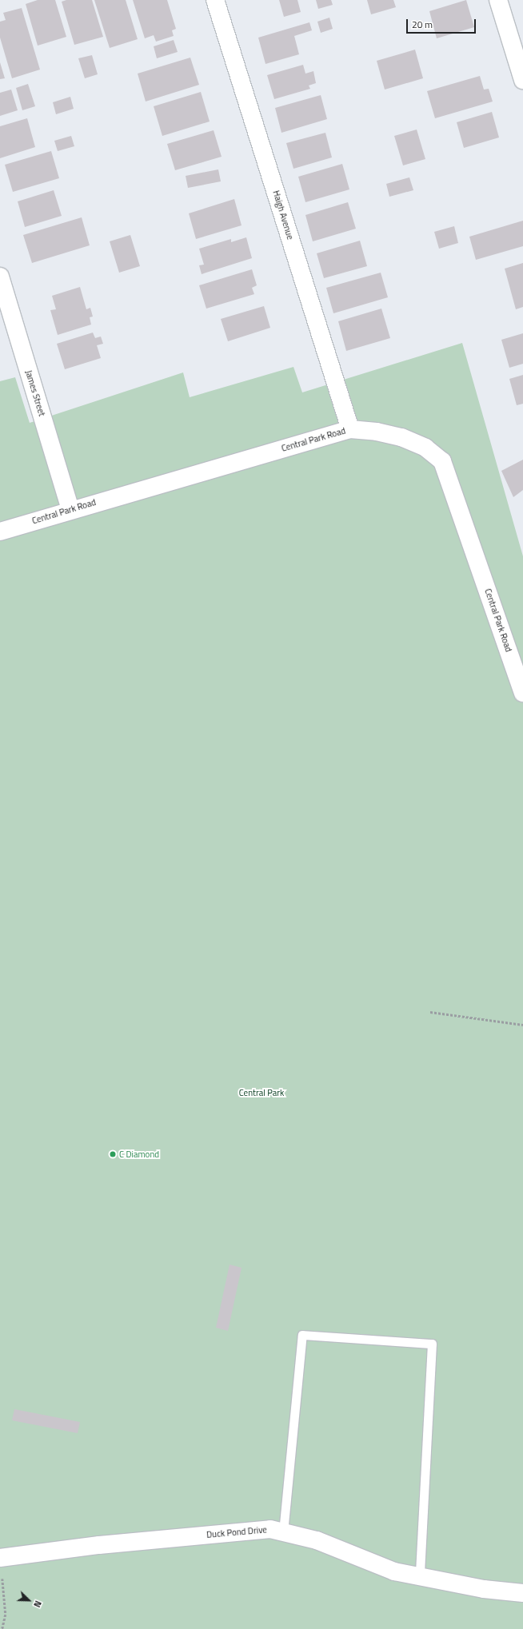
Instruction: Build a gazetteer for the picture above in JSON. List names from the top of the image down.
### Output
{
  "streets": {
    "street": [
      "Haigh Avenue",
      "James Street",
      "Central Park Road",
      "Duck Pond Drive"
    ]
  },
  "crossings": [
    ["Haigh Avenue", "Central Park Road"],
    ["James Street", "Central Park Road"]
  ],
  "parks": ["Central Park"],
  "places": ["C Diamond"],
  "scale_bar": "20 m",
  "north": "bottom right"
}
